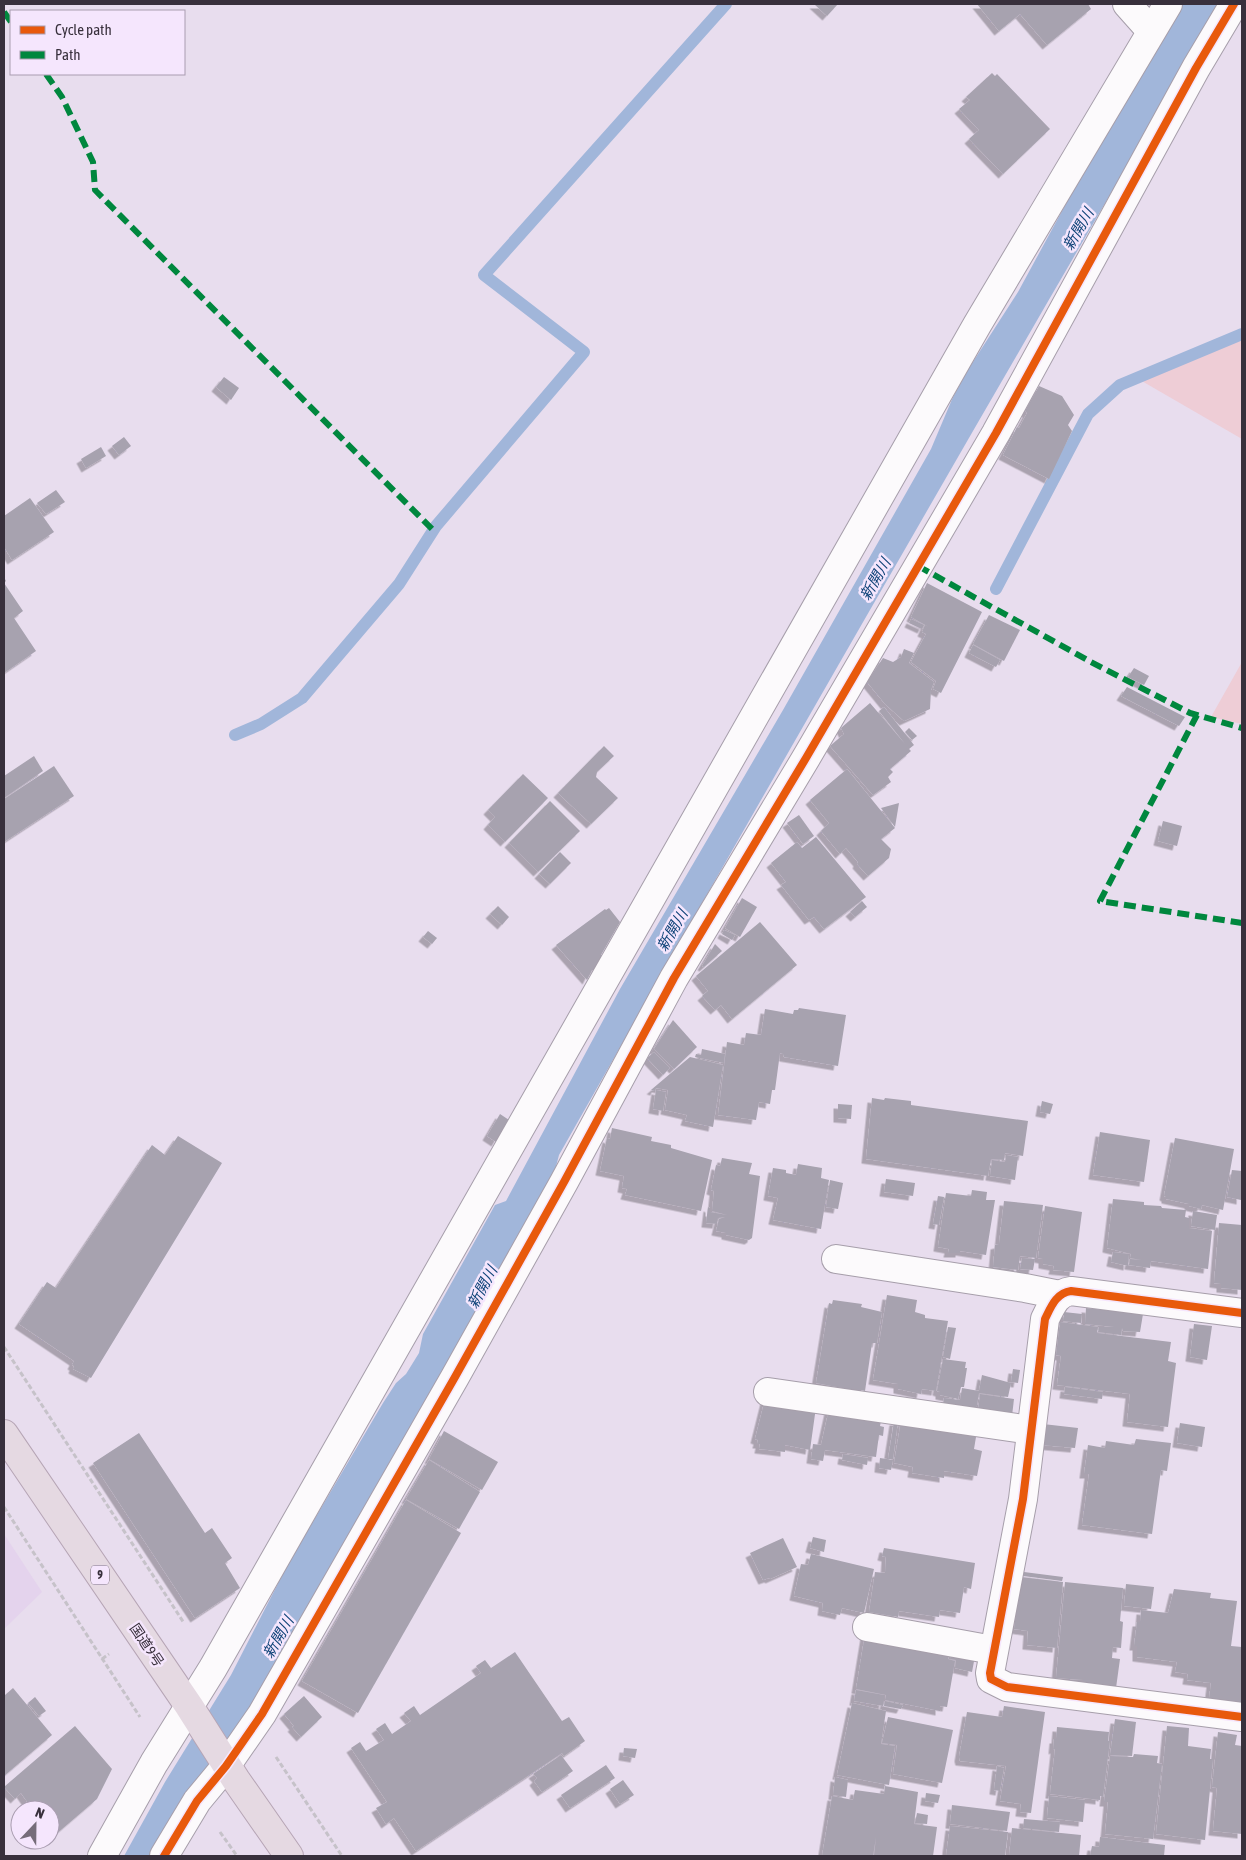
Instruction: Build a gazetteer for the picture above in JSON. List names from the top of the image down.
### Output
{
  "streets": {
    "highway": ["9", "国道9号"]
  },
  "water": ["新開川"],
  "legend": ["Cycle path", "Path"],
  "north": "top"
}
